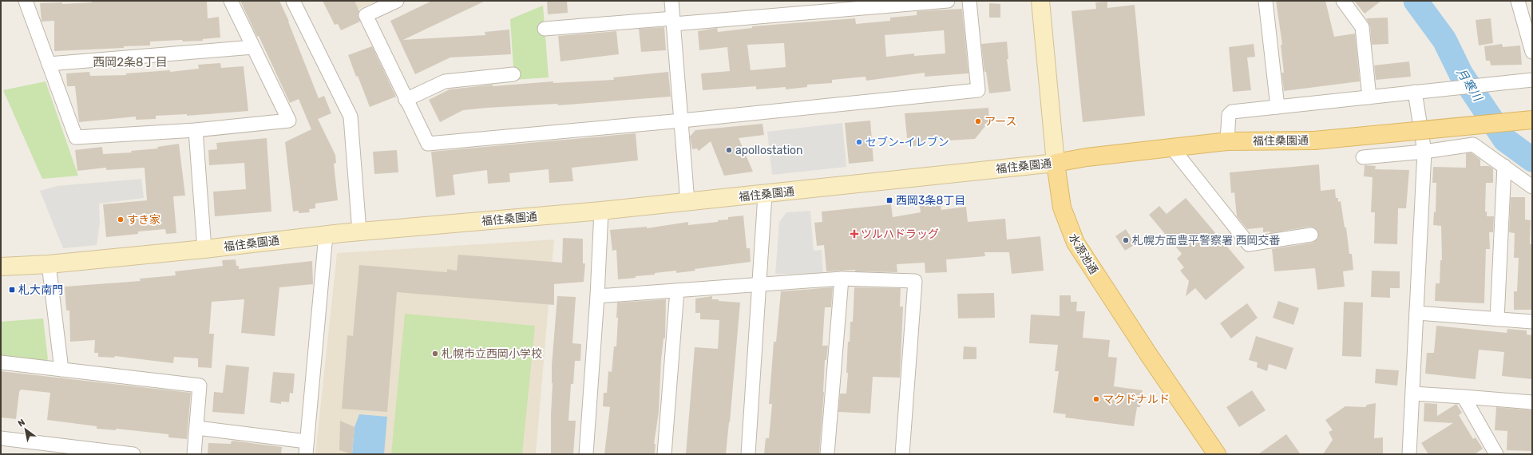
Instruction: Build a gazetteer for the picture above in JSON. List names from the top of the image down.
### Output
{
  "streets": {
    "main road": ["福住桑園通", "水源池通"]
  },
  "crossings": [
    ["福住桑園通", "水源池通"]
  ],
  "districts": ["西岡2条8丁目"],
  "water": ["月寒川"],
  "places": {
    "other": [
      "アース",
      "セブン-イレブン",
      "apollostation",
      "すき家",
      "札幌方面豊平警察署 西岡交番",
      "札幌市立西岡小学校",
      "マクドナルド"
    ],
    "transit": ["西岡3条8丁目", "札大南門"],
    "health": ["ツルハドラッグ"]
  },
  "north": "top left"
}
